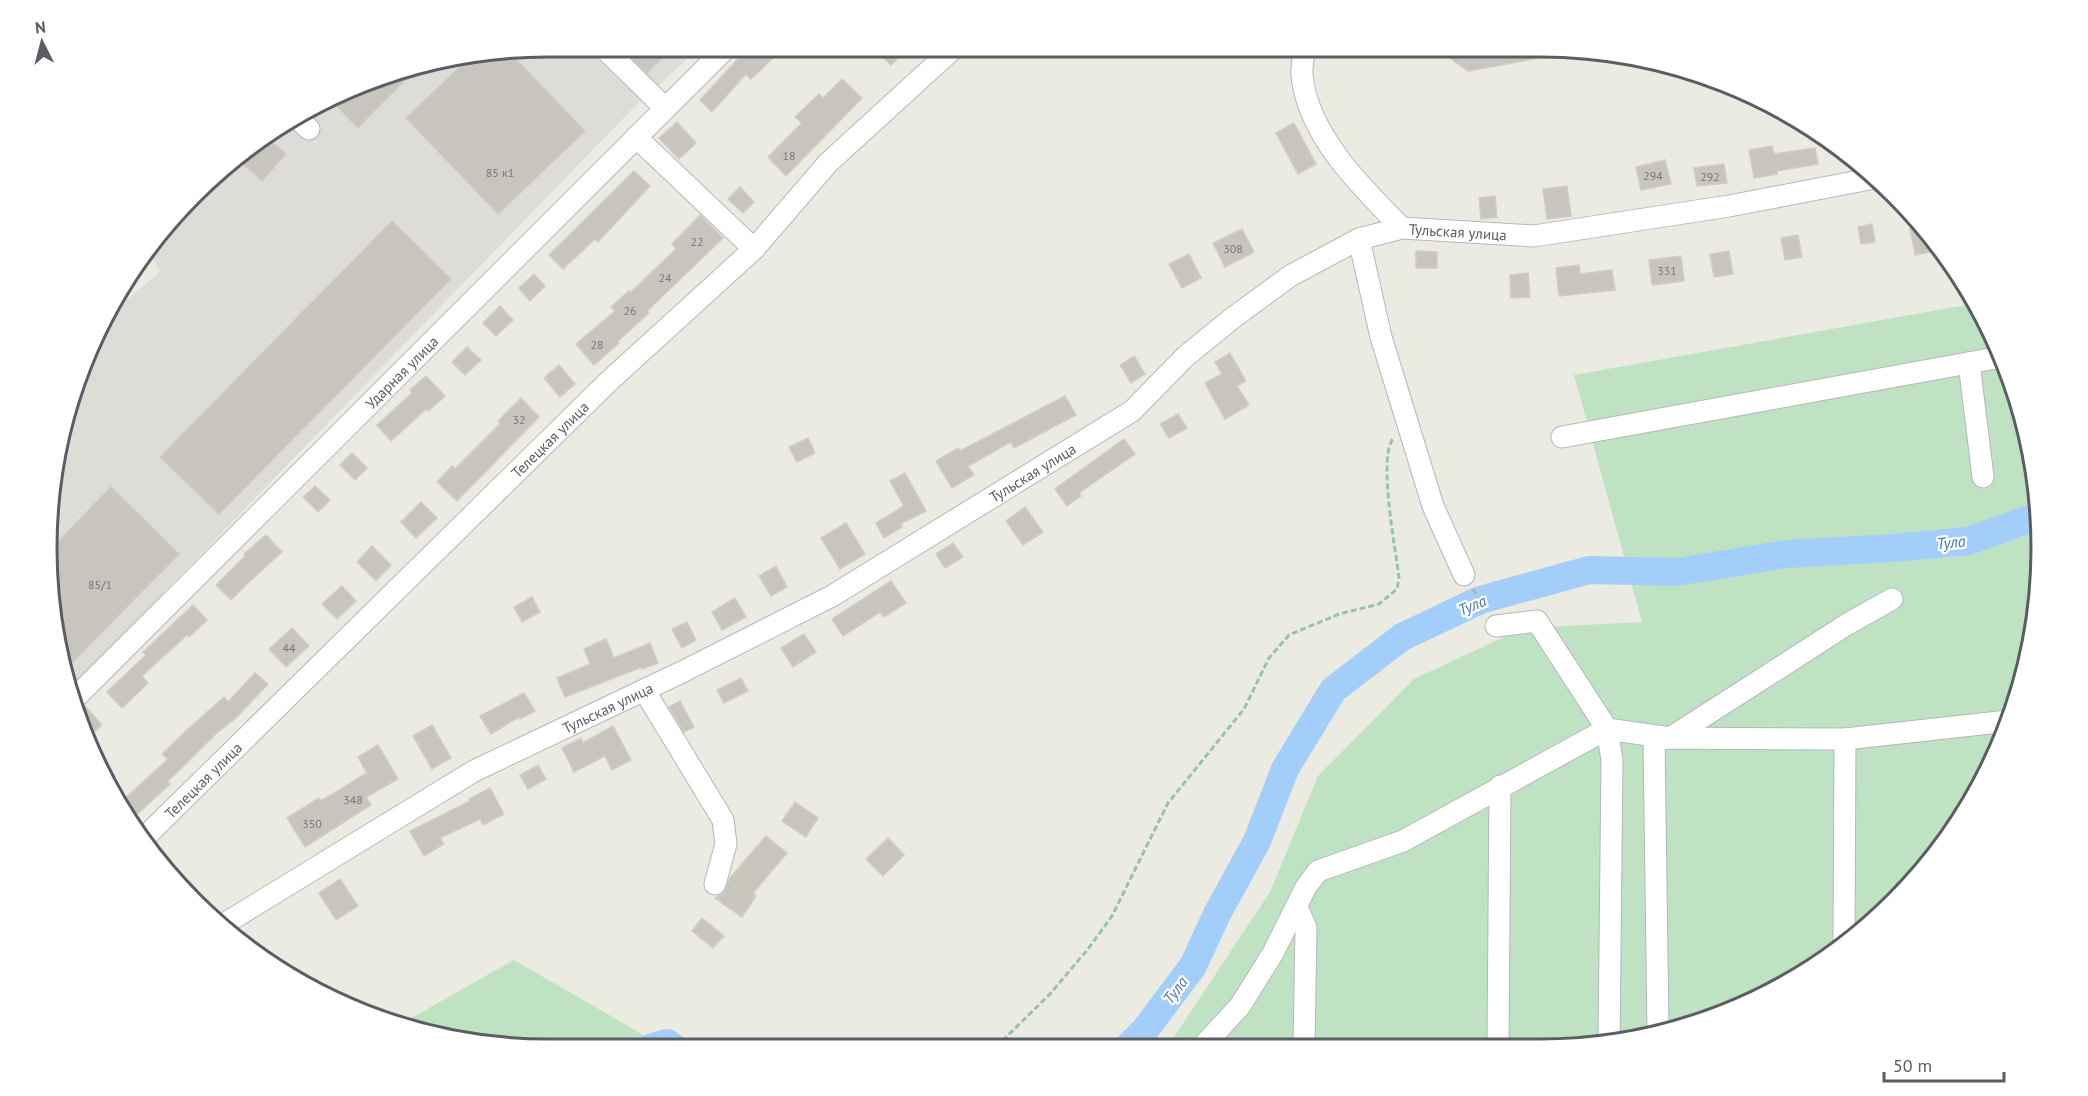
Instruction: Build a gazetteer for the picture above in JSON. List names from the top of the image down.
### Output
{
  "streets": {
    "street": ["Тульская улица", "Ударная улица", "Телецкая улица"]
  },
  "water": ["Тула"],
  "house_numbers": [
    "18",
    "85 к1",
    "294",
    "292",
    "22",
    "308",
    "331",
    "24",
    "26",
    "28",
    "32",
    "85/1",
    "44",
    "348",
    "350"
  ],
  "scale_bar": "50 m",
  "north": "top"
}
